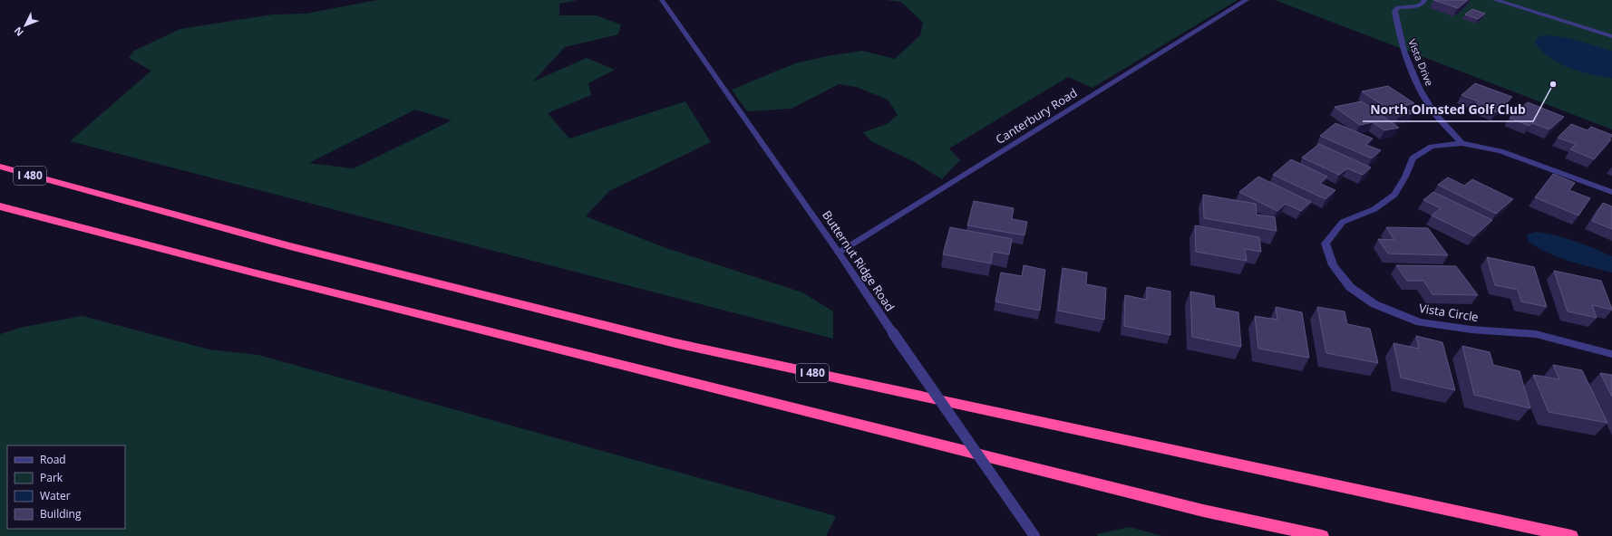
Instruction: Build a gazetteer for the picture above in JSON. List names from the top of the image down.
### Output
{
  "streets": {
    "highway": ["I 480"],
    "street": [
      "Vista Drive",
      "Canterbury Road",
      "Butternut Ridge Road",
      "Vista Circle"
    ]
  },
  "crossings": [
    ["Vista Drive", "Vista Circle"],
    ["Canterbury Road", "Butternut Ridge Road"]
  ],
  "places": ["North Olmsted Golf Club"],
  "legend": [
    "Road",
    "Park",
    "Water",
    "Building"
  ],
  "north": "bottom left"
}
